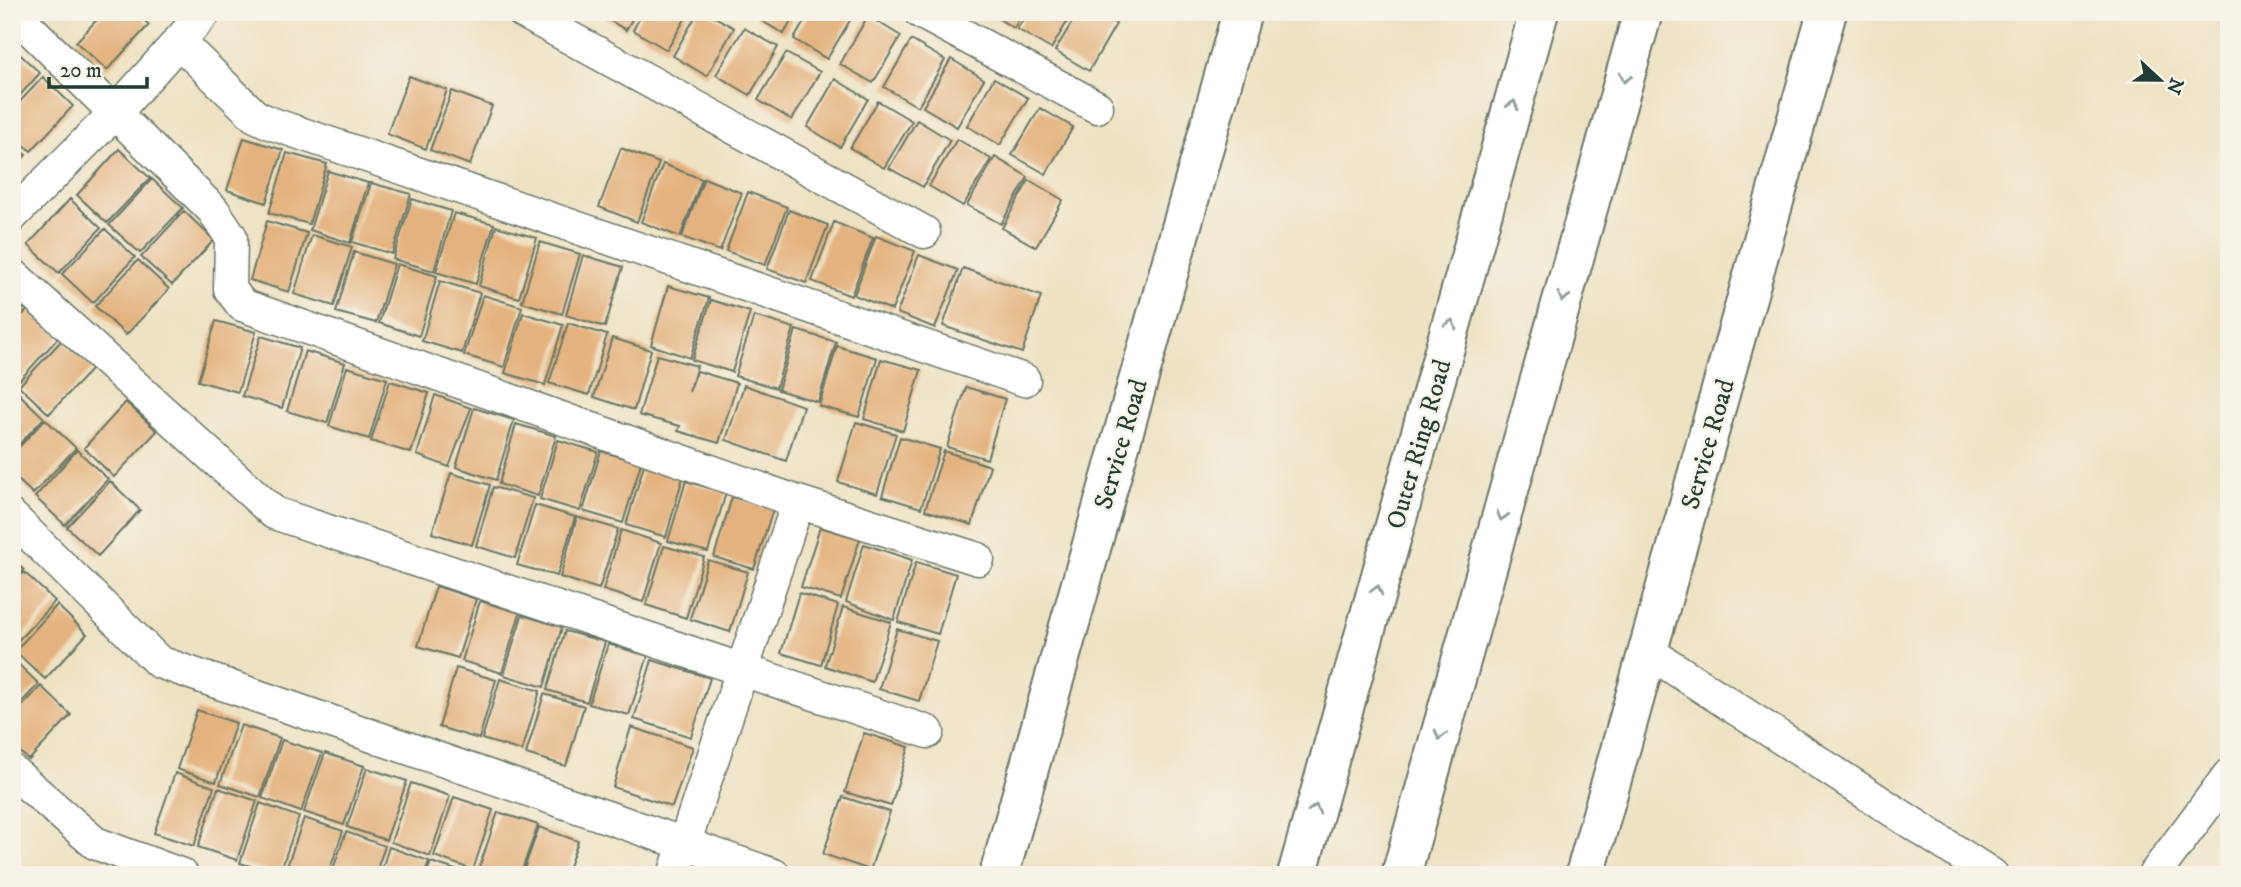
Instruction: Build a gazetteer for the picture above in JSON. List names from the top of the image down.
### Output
{
  "streets": {
    "main road": ["Service Road", "Outer Ring Road"]
  },
  "scale_bar": "20 m",
  "north": "right"
}
